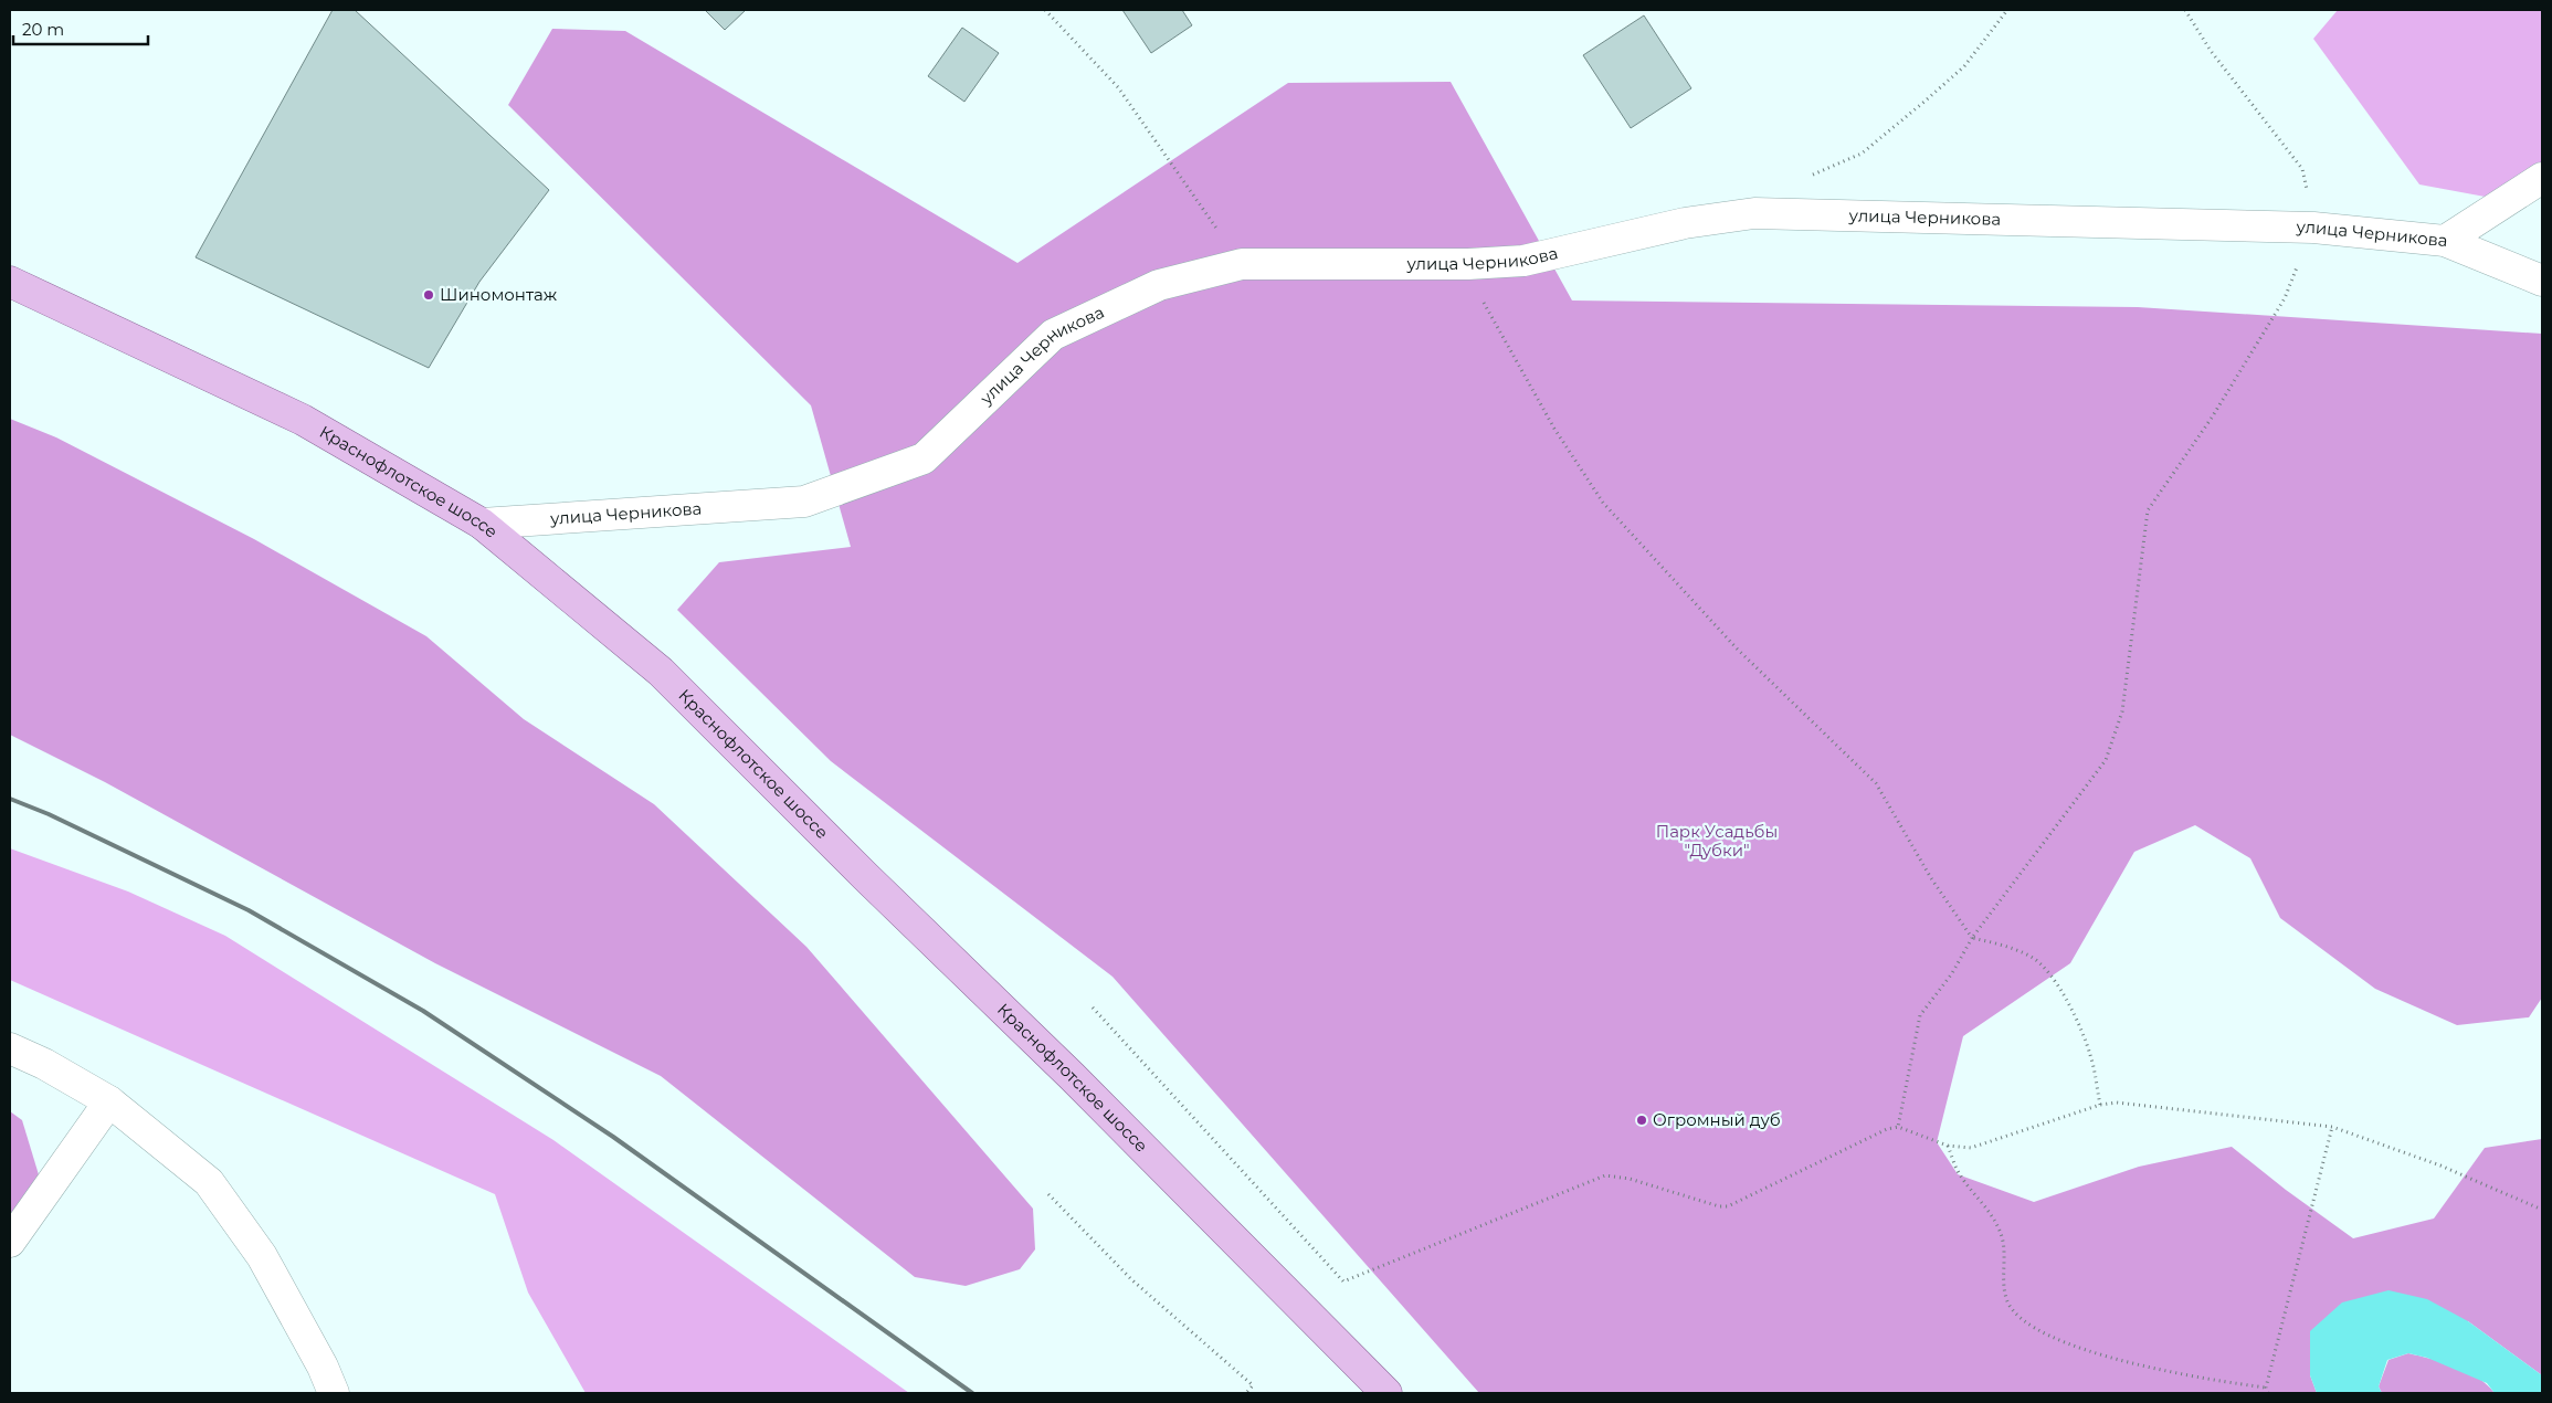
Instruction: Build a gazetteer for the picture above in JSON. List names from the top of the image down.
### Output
{
  "streets": {
    "main road": ["Краснофлотское шоссе"],
    "street": ["улица Черникова"]
  },
  "crossings": [
    ["улица Черникова", "Краснофлотское шоссе"]
  ],
  "parks": ["Парк Усадьбы \"Дубки\""],
  "places": ["Шиномонтаж", "Огромный дуб"],
  "scale_bar": "20 m"
}
